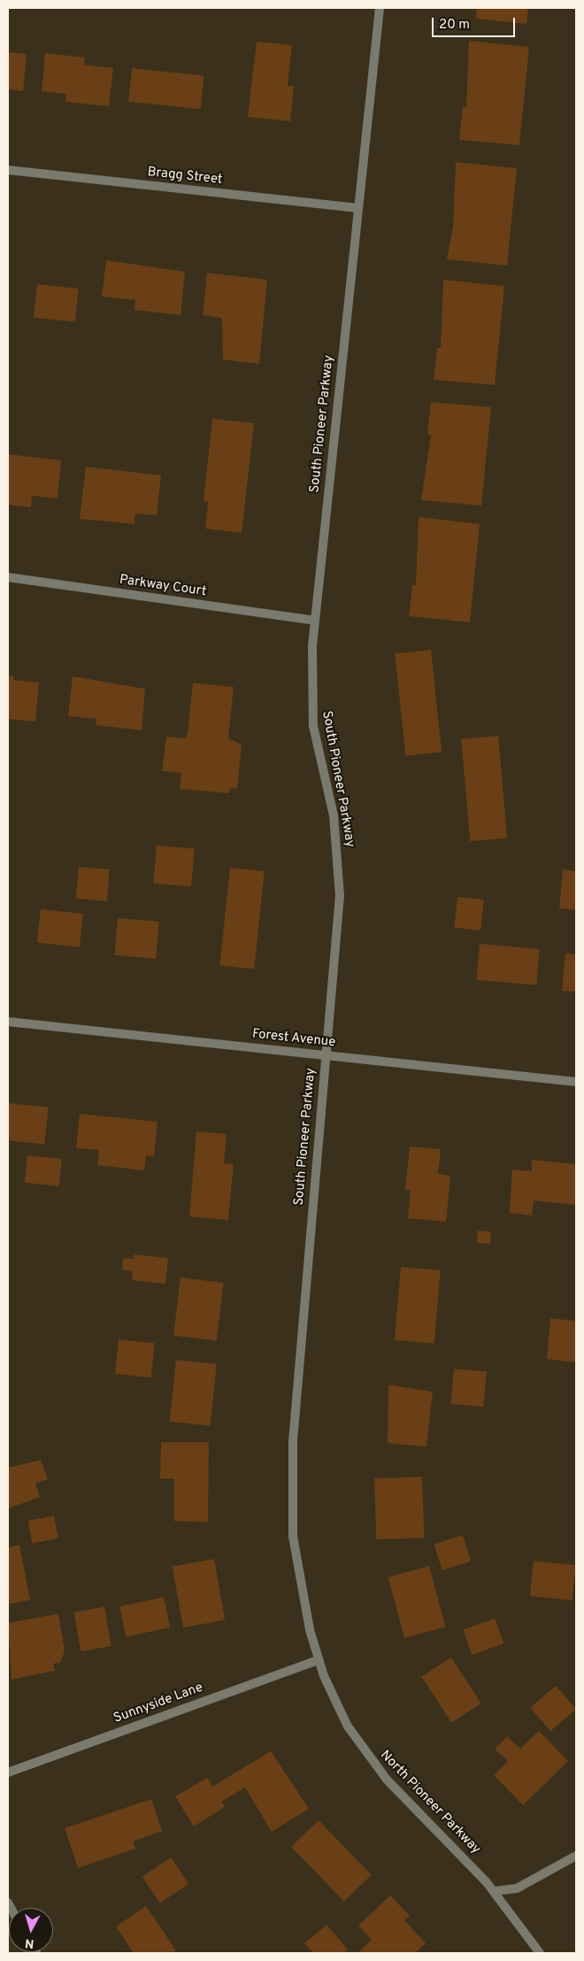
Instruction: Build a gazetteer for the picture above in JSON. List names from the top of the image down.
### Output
{
  "streets": {
    "street": [
      "Bragg Street",
      "South Pioneer Parkway",
      "Parkway Court",
      "Forest Avenue",
      "Sunnyside Lane",
      "North Pioneer Parkway"
    ]
  },
  "crossings": [
    ["Bragg Street", "South Pioneer Parkway"],
    ["South Pioneer Parkway", "Parkway Court"],
    ["South Pioneer Parkway", "Forest Avenue"],
    ["South Pioneer Parkway", "Sunnyside Lane"],
    ["South Pioneer Parkway", "North Pioneer Parkway"],
    ["Sunnyside Lane", "North Pioneer Parkway"]
  ],
  "scale_bar": "20 m",
  "north": "bottom"
}
